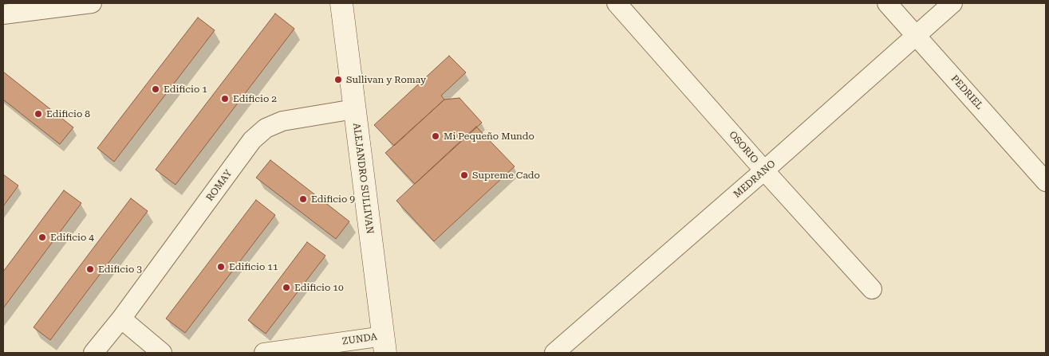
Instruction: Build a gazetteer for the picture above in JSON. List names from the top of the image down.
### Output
{
  "streets": {
    "street": [
      "PEDRIEL",
      "OSORIO",
      "ALEJANDRO SULLIVAN",
      "MEDRANO",
      "ROMAY",
      "ZUNDA"
    ]
  },
  "crossings": [
    ["PEDRIEL", "MEDRANO"],
    ["OSORIO", "MEDRANO"],
    ["ALEJANDRO SULLIVAN", "ROMAY"],
    ["ALEJANDRO SULLIVAN", "ZUNDA"]
  ],
  "places": [
    "Sullivan y Romay",
    "Edificio 1",
    "Edificio 2",
    "Edificio 8",
    "Mi Pequeño Mundo",
    "Supreme Cado",
    "Edificio 9",
    "Edificio 4",
    "Edificio 11",
    "Edificio 3",
    "Edificio 10"
  ]
}
